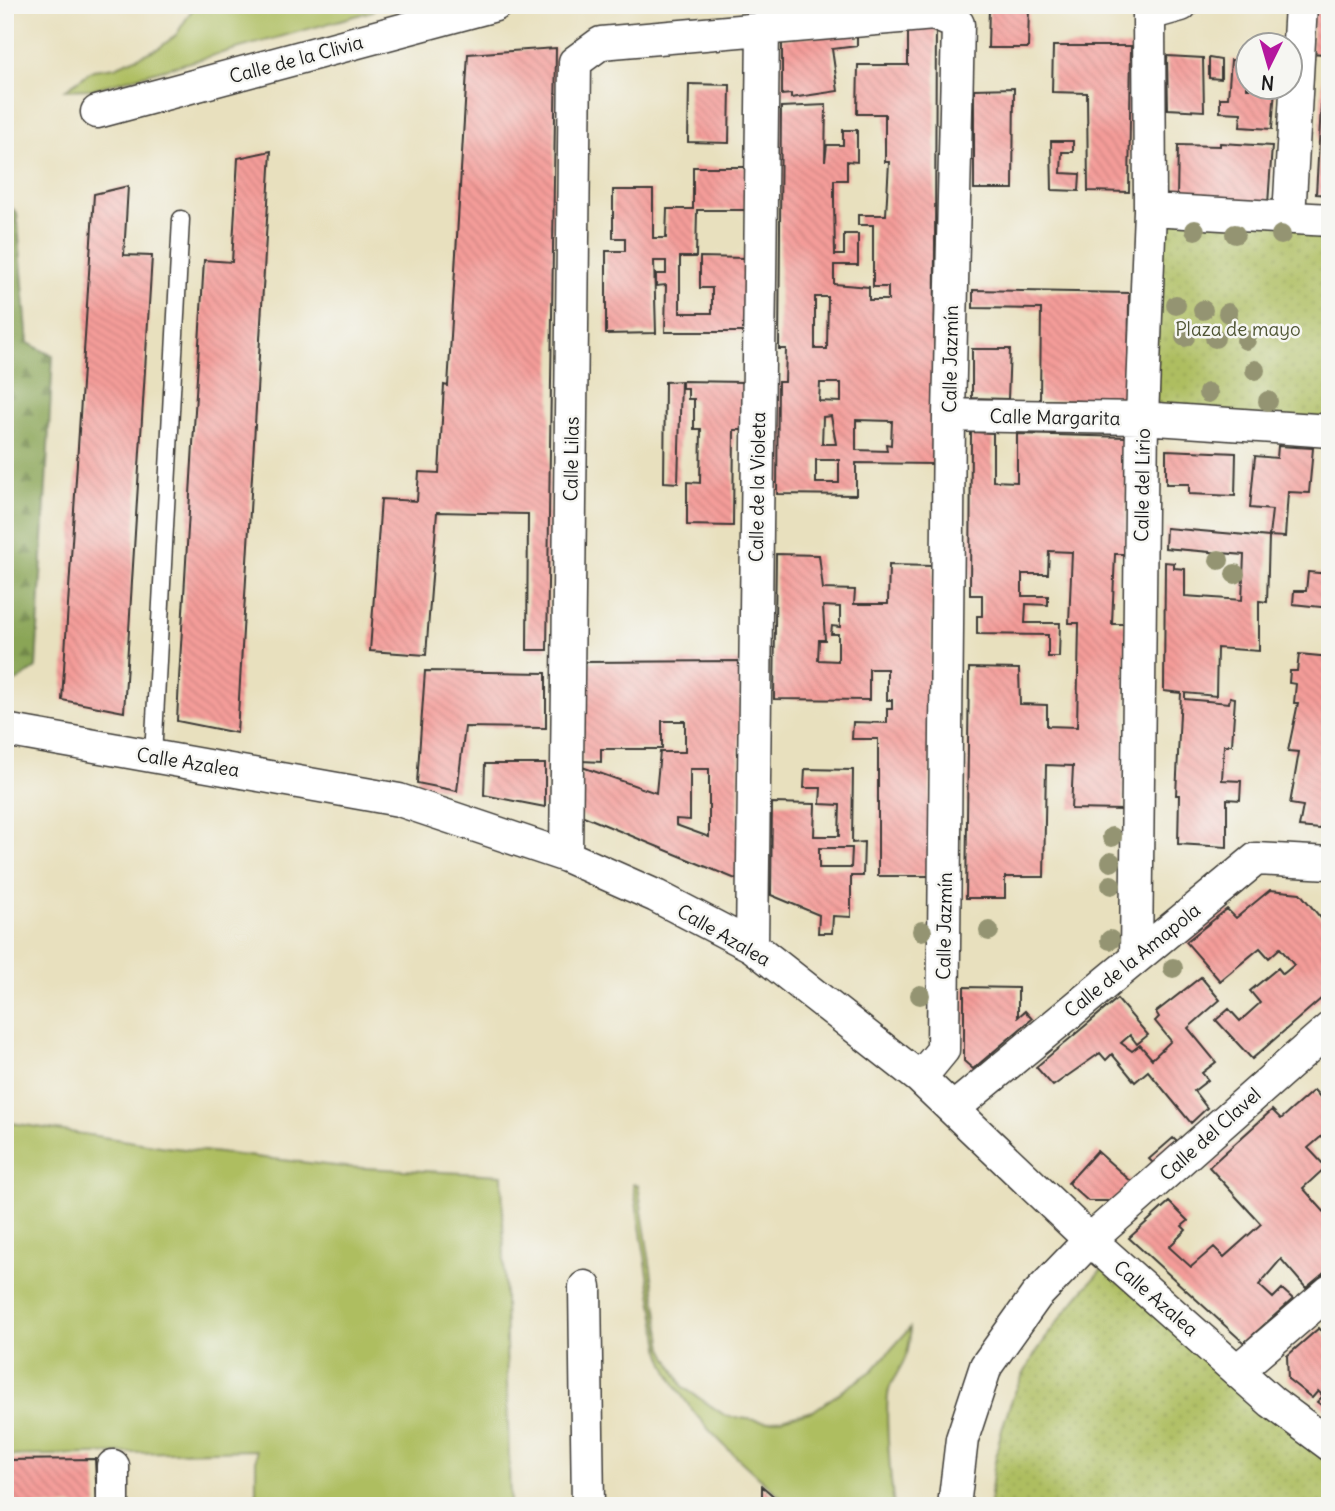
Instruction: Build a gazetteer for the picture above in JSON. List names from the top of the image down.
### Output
{
  "streets": {
    "street": [
      "Calle de la Clivia",
      "Calle Jazmín",
      "Calle Margarita",
      "Calle Lilas",
      "Calle del Lírio",
      "Calle de la Violeta",
      "Calle Azalea",
      "Calle de la Amapola",
      "Calle del Clavel"
    ]
  },
  "crossings": [
    ["Calle Jazmín", "Calle Margarita"],
    ["Calle Jazmín", "Calle Lilas"],
    ["Calle Jazmín", "Calle de la Violeta"],
    ["Calle Jazmín", "Calle Azalea"],
    ["Calle Margarita", "Calle del Lírio"],
    ["Calle Lilas", "Calle Azalea"],
    ["Calle del Lírio", "Calle de la Amapola"],
    ["Calle de la Violeta", "Calle Azalea"],
    ["Calle Azalea", "Calle de la Amapola"],
    ["Calle Azalea", "Calle del Clavel"]
  ],
  "parks": ["Plaza de mayo"],
  "north": "bottom"
}
